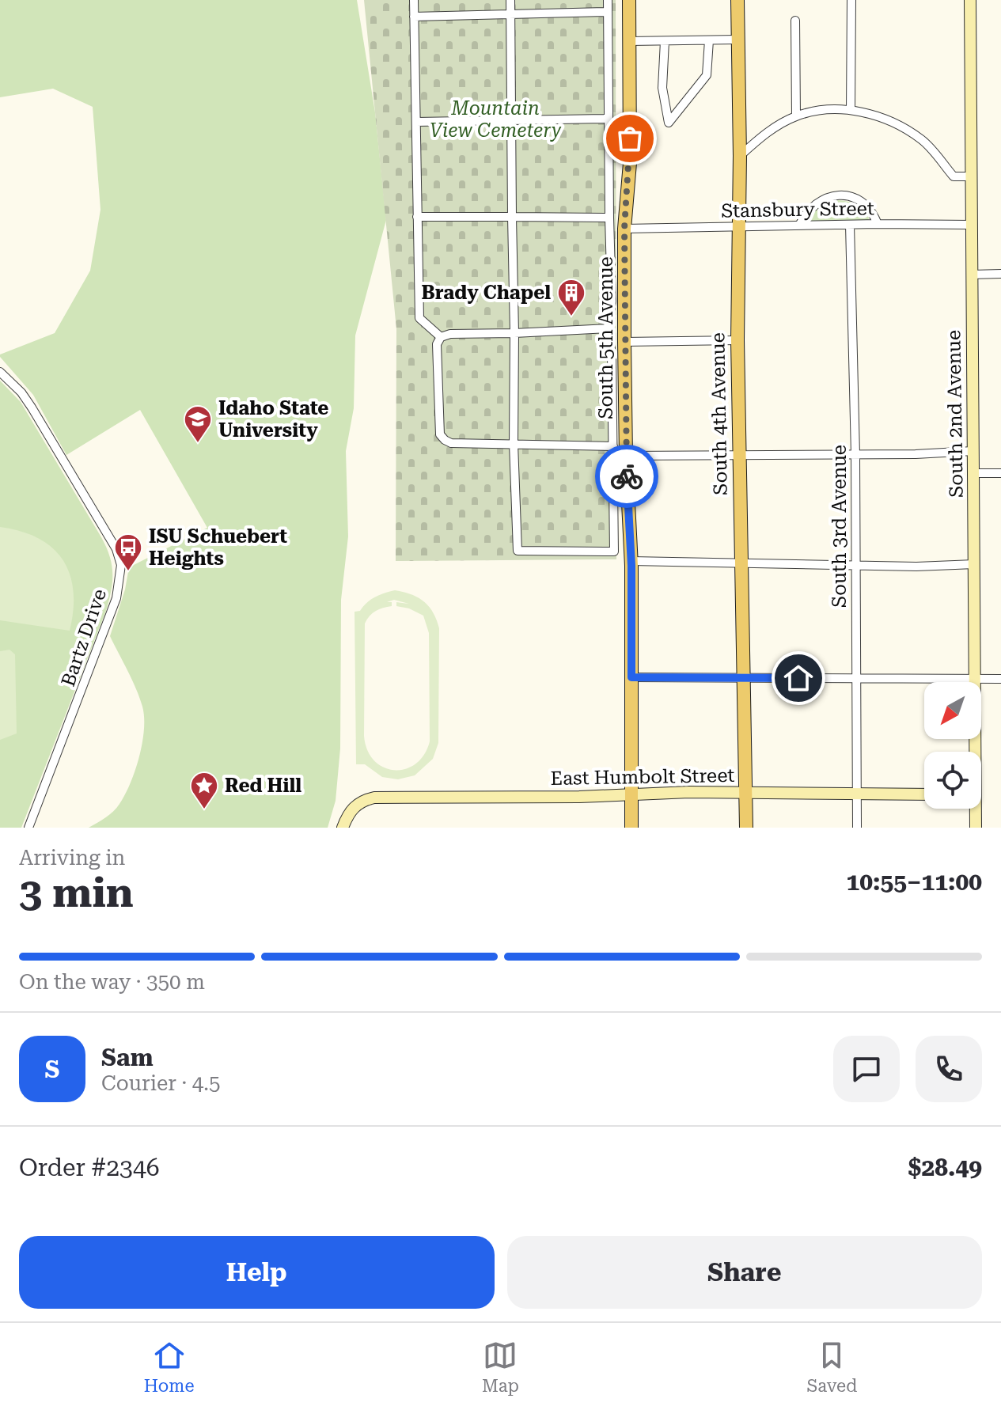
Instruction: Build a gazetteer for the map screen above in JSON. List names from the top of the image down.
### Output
{
  "streets": {
    "main road": ["South 5th Avenue", "South 4th Avenue"],
    "street": [
      "Stansbury Street",
      "South 2nd Avenue",
      "South 3rd Avenue",
      "Bartz Drive",
      "East Humbolt Street"
    ]
  },
  "crossings": [
    ["Stansbury Street", "South 5th Avenue"],
    ["Stansbury Street", "South 4th Avenue"],
    ["Stansbury Street", "South 2nd Avenue"],
    ["Stansbury Street", "South 3rd Avenue"],
    ["South 5th Avenue", "East Humbolt Street"],
    ["South 4th Avenue", "East Humbolt Street"],
    ["South 3rd Avenue", "East Humbolt Street"]
  ],
  "parks": ["Mountain View Cemetery"],
  "places": {
    "building": ["Brady Chapel"],
    "school or university": ["Idaho State University"],
    "bus stop": ["ISU Schuebert Heights"],
    "place": ["Red Hill"]
  },
  "north": "bottom left",
  "page": {
    "heading": ["3 min", "Arriving in", "10:55–11:00"],
    "panel": [
      "Sam",
      "Courier · 4.5",
      "Order #2346",
      "$28.49"
    ],
    "bar": "On the way · 350 m",
    "round": "S",
    "buttons": ["Help", "Share"],
    "tabs": ["Home", "Map", "Saved"]
  }
}
